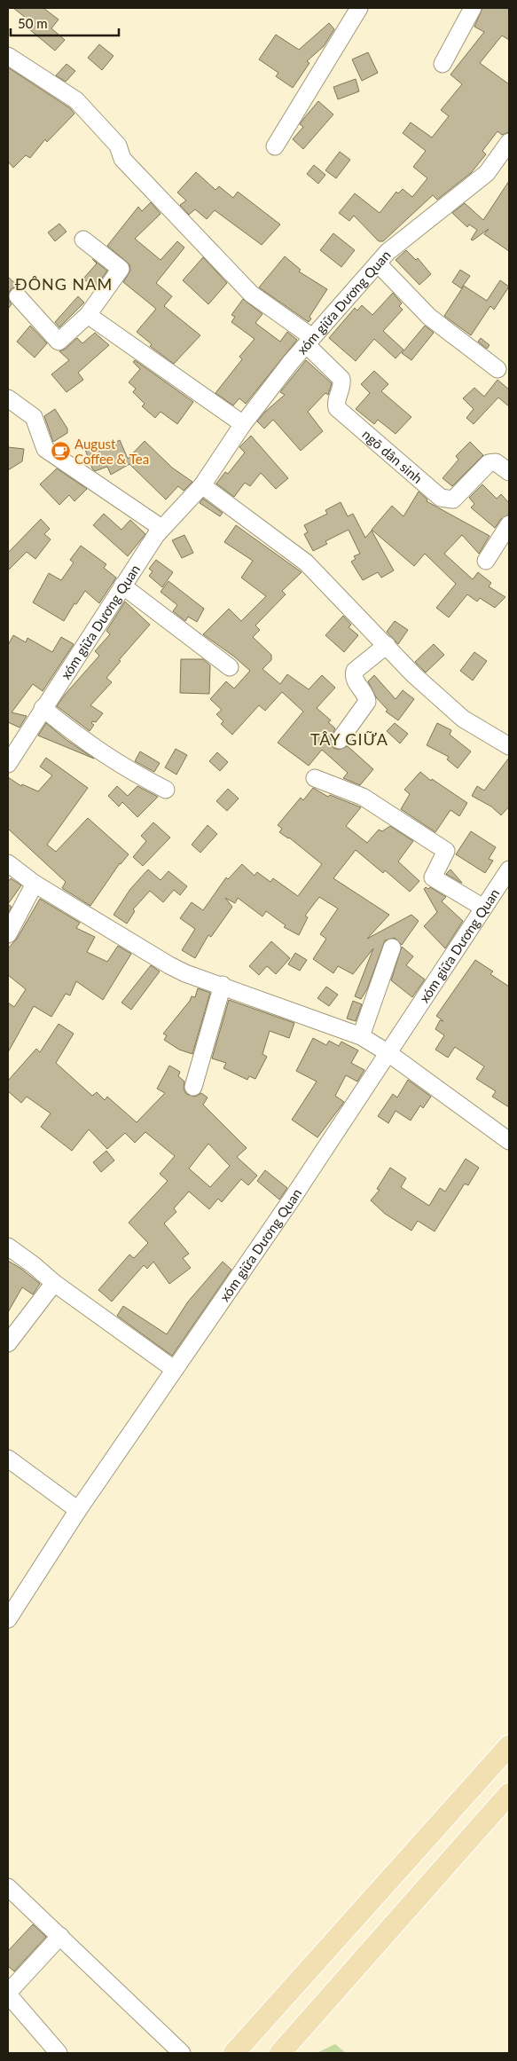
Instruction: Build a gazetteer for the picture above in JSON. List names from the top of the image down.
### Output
{
  "streets": {
    "street": ["xóm giữa Dương Quan", "ngõ dân sinh"]
  },
  "crossings": [
    ["xóm giữa Dương Quan", "ngõ dân sinh"]
  ],
  "districts": ["ĐÔNG NAM", "TÂY GIỮA"],
  "places": {
    "cafe": ["August Coffee & Tea"]
  },
  "scale_bar": "50 m"
}
